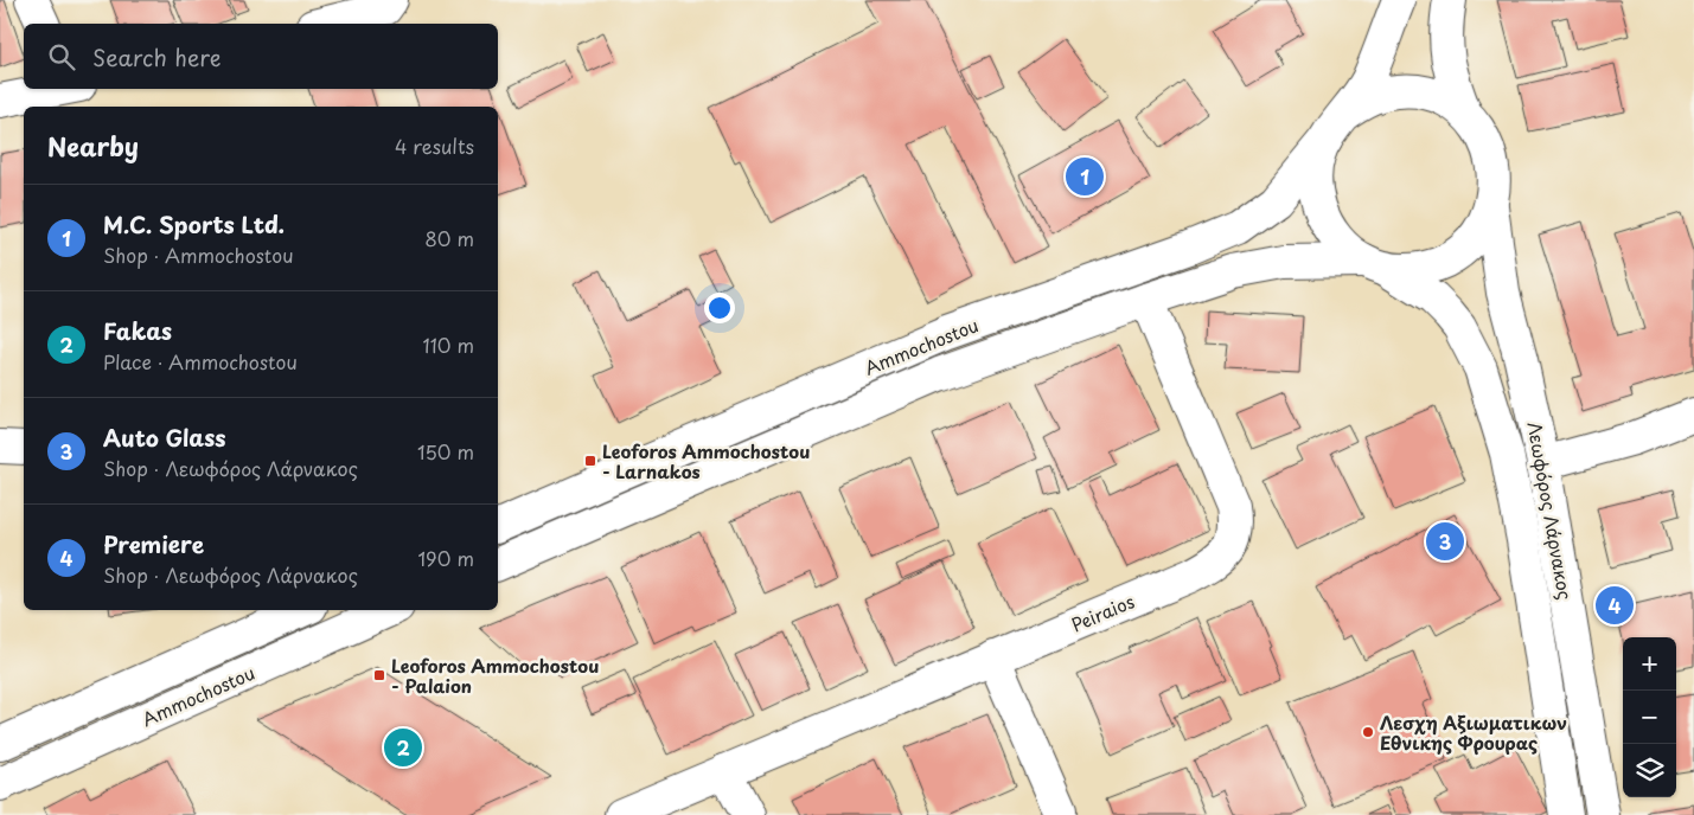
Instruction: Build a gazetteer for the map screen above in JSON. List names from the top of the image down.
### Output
{
  "streets": {
    "main road": ["Ammochostou", "Λεωφόρος Λάρνακος", "Peiraios"]
  },
  "crossings": [
    ["Ammochostou", "Λεωφόρος Λάρνακος"],
    ["Ammochostou", "Peiraios"]
  ],
  "places": {
    "transit": ["Leoforos Ammochostou - Larnakos", "Leoforos Ammochostou - Palaion"],
    "other": ["Λεσχη Αξιωματικων Εθνικης Φρουρας"]
  },
  "page": {
    "search": "Search here",
    "heading": ["Nearby", "4 results"],
    "pins": [
      "1",
      "3",
      "4",
      "2"
    ],
    "list": [
      {
        "mark": "1",
        "name": "M.C. Sports Ltd.",
        "note": "Shop · Ammochostou",
        "value": "80 m"
      },
      {
        "mark": "2",
        "name": "Fakas",
        "note": "Place · Ammochostou",
        "value": "110 m"
      },
      {
        "mark": "3",
        "name": "Auto Glass",
        "note": "Shop · Λεωφόρος Λάρνακος",
        "value": "150 m"
      },
      {
        "mark": "4",
        "name": "Premiere",
        "note": "Shop · Λεωφόρος Λάρνακος",
        "value": "190 m"
      }
    ],
    "map_buttons": ["+", "−"]
  }
}
